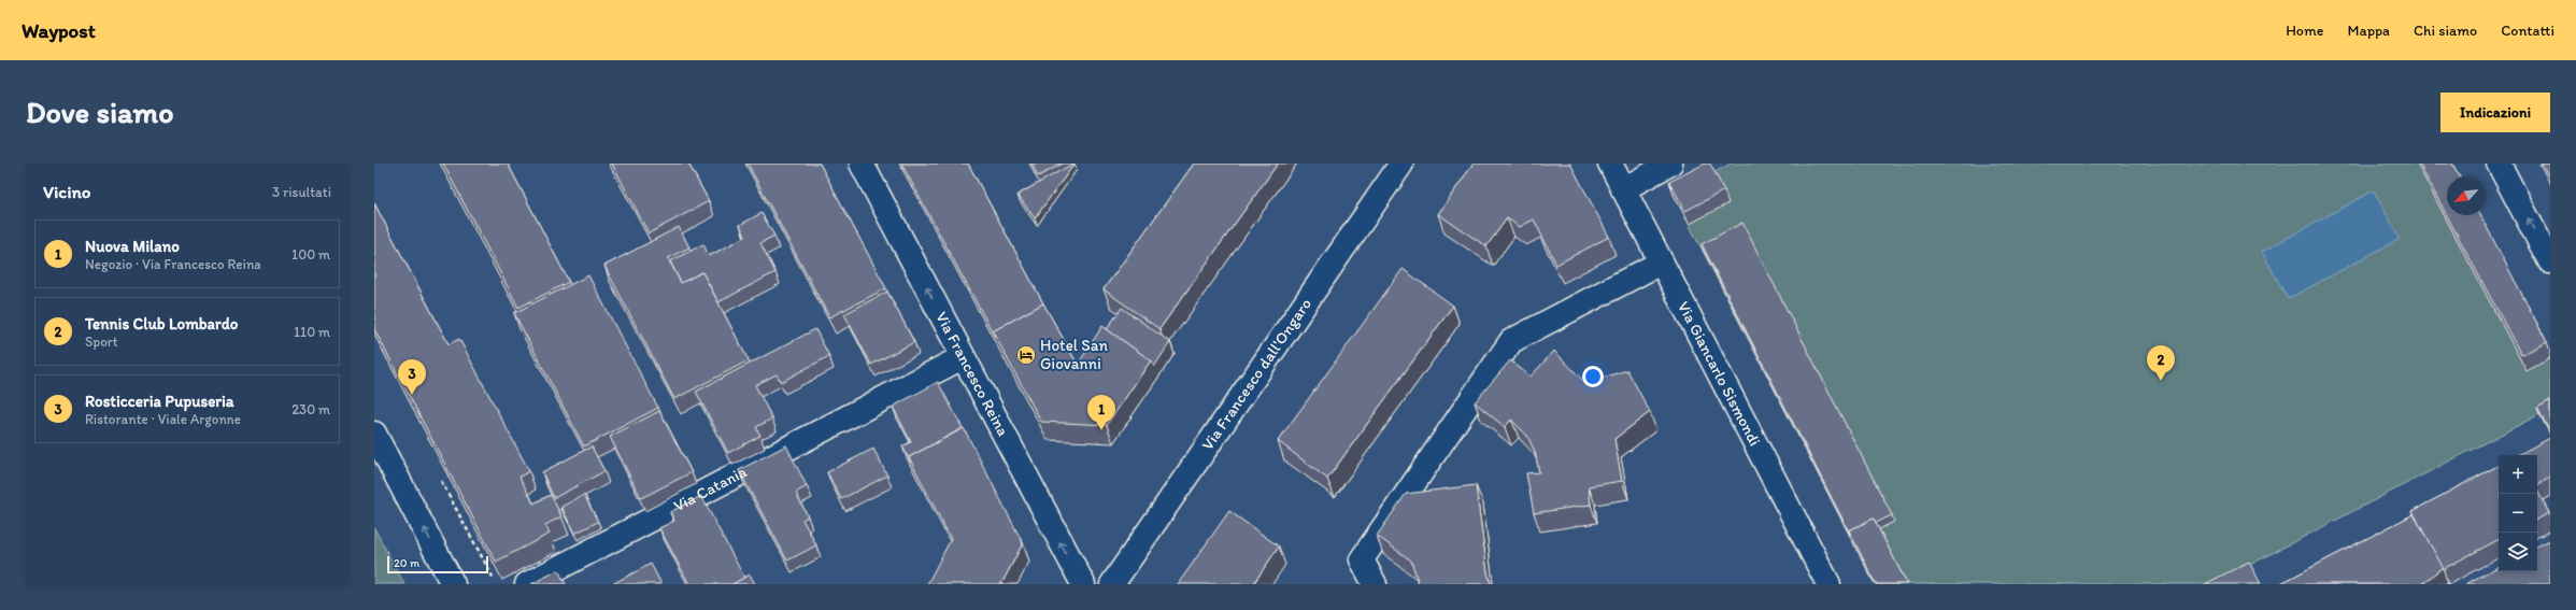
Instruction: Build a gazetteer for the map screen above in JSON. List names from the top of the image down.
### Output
{
  "streets": {
    "street": [
      "Via Francesco Reina",
      "Via Francesco dall'Ongaro",
      "Via Giancarlo Sismondi",
      "Via Catania"
    ]
  },
  "crossings": [
    ["Via Francesco Reina", "Via Catania"]
  ],
  "one_way": ["Via Francesco Reina"],
  "places": {
    "hotel": ["Hotel San Giovanni"]
  },
  "scale_bar": "20 m",
  "north": "bottom left",
  "page": {
    "header": "Waypost",
    "nav": [
      "Home",
      "Mappa",
      "Chi siamo",
      "Contatti"
    ],
    "buttons": "Indicazioni",
    "title": "Dove siamo",
    "heading": ["Vicino", "3 risultati"],
    "list": [
      {
        "mark": "1",
        "name": "Nuova Milano",
        "note": "Negozio · Via Francesco Reina",
        "value": "100 m"
      },
      {
        "mark": "2",
        "name": "Tennis Club Lombardo",
        "note": "Sport",
        "value": "110 m"
      },
      {
        "mark": "3",
        "name": "Rosticceria Pupuseria",
        "note": "Ristorante · Viale Argonne",
        "value": "230 m"
      }
    ],
    "pins": ["2", "3", "1"],
    "map_buttons": ["+", "−"],
    "scale": "20 m"
  }
}
